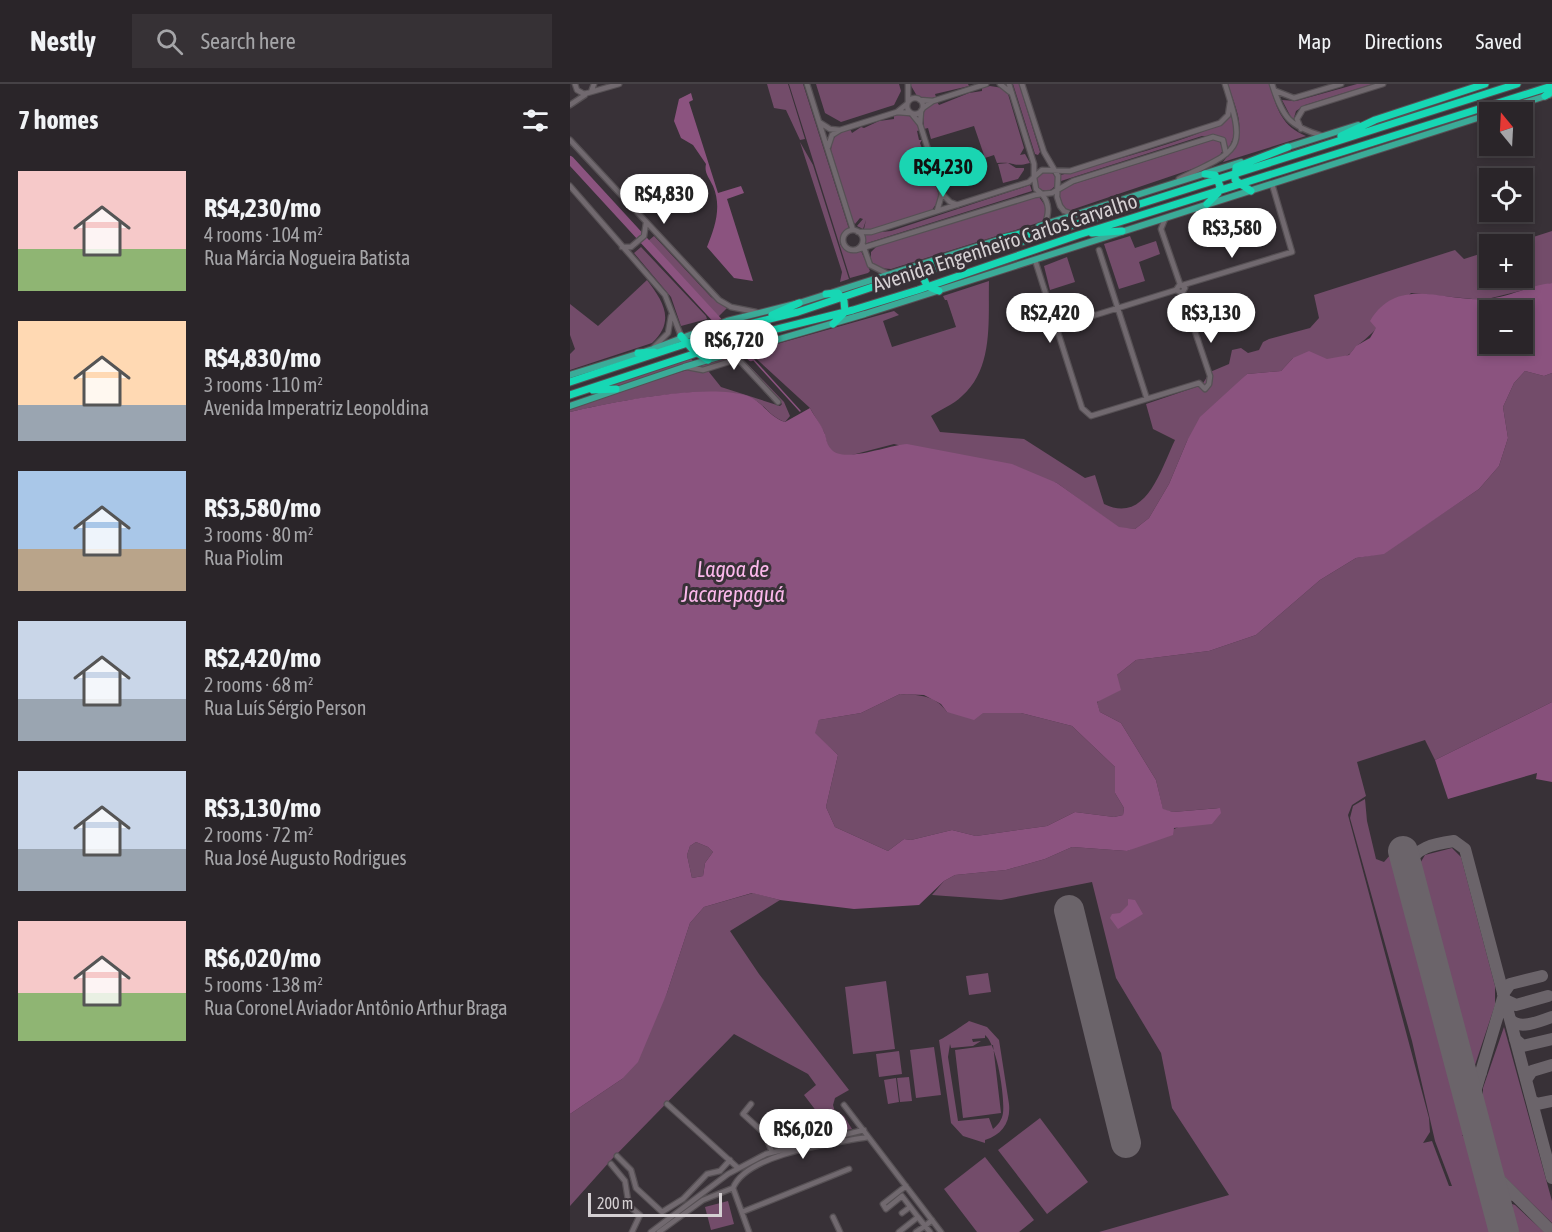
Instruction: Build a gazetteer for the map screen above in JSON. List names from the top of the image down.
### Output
{
  "streets": {
    "highway": ["Avenida Engenheiro Carlos Carvalho"]
  },
  "water": ["Lagoa de Jacarepaguá"],
  "scale_bar": "200 m",
  "north": "top",
  "page": {
    "header": "Nestly",
    "search": "Search here",
    "nav": ["Map", "Directions", "Saved"],
    "heading": "7 homes",
    "map_buttons": ["+", "−"],
    "price": [
      "R$4,230",
      "R$4,830",
      "R$3,580",
      "R$2,420",
      "R$3,130",
      "R$6,720",
      "R$6,020"
    ],
    "list": [
      {
        "name": "R$4,230/mo",
        "note": "4 rooms · 104 m² · Rua Márcia Nogueira Batista"
      },
      {
        "name": "R$4,830/mo",
        "note": "3 rooms · 110 m² · Avenida Imperatriz Leopoldina"
      },
      {
        "name": "R$3,580/mo",
        "note": "3 rooms · 80 m² · Rua Piolim"
      },
      {
        "name": "R$2,420/mo",
        "note": "2 rooms · 68 m² · Rua Luís Sérgio Person"
      },
      {
        "name": "R$3,130/mo",
        "note": "2 rooms · 72 m² · Rua José Augusto Rodrigues"
      },
      {
        "name": "R$6,020/mo",
        "note": "5 rooms · 138 m² · Rua Coronel Aviador Antônio Arthur Braga"
      }
    ],
    "scale": "200 m"
  }
}
